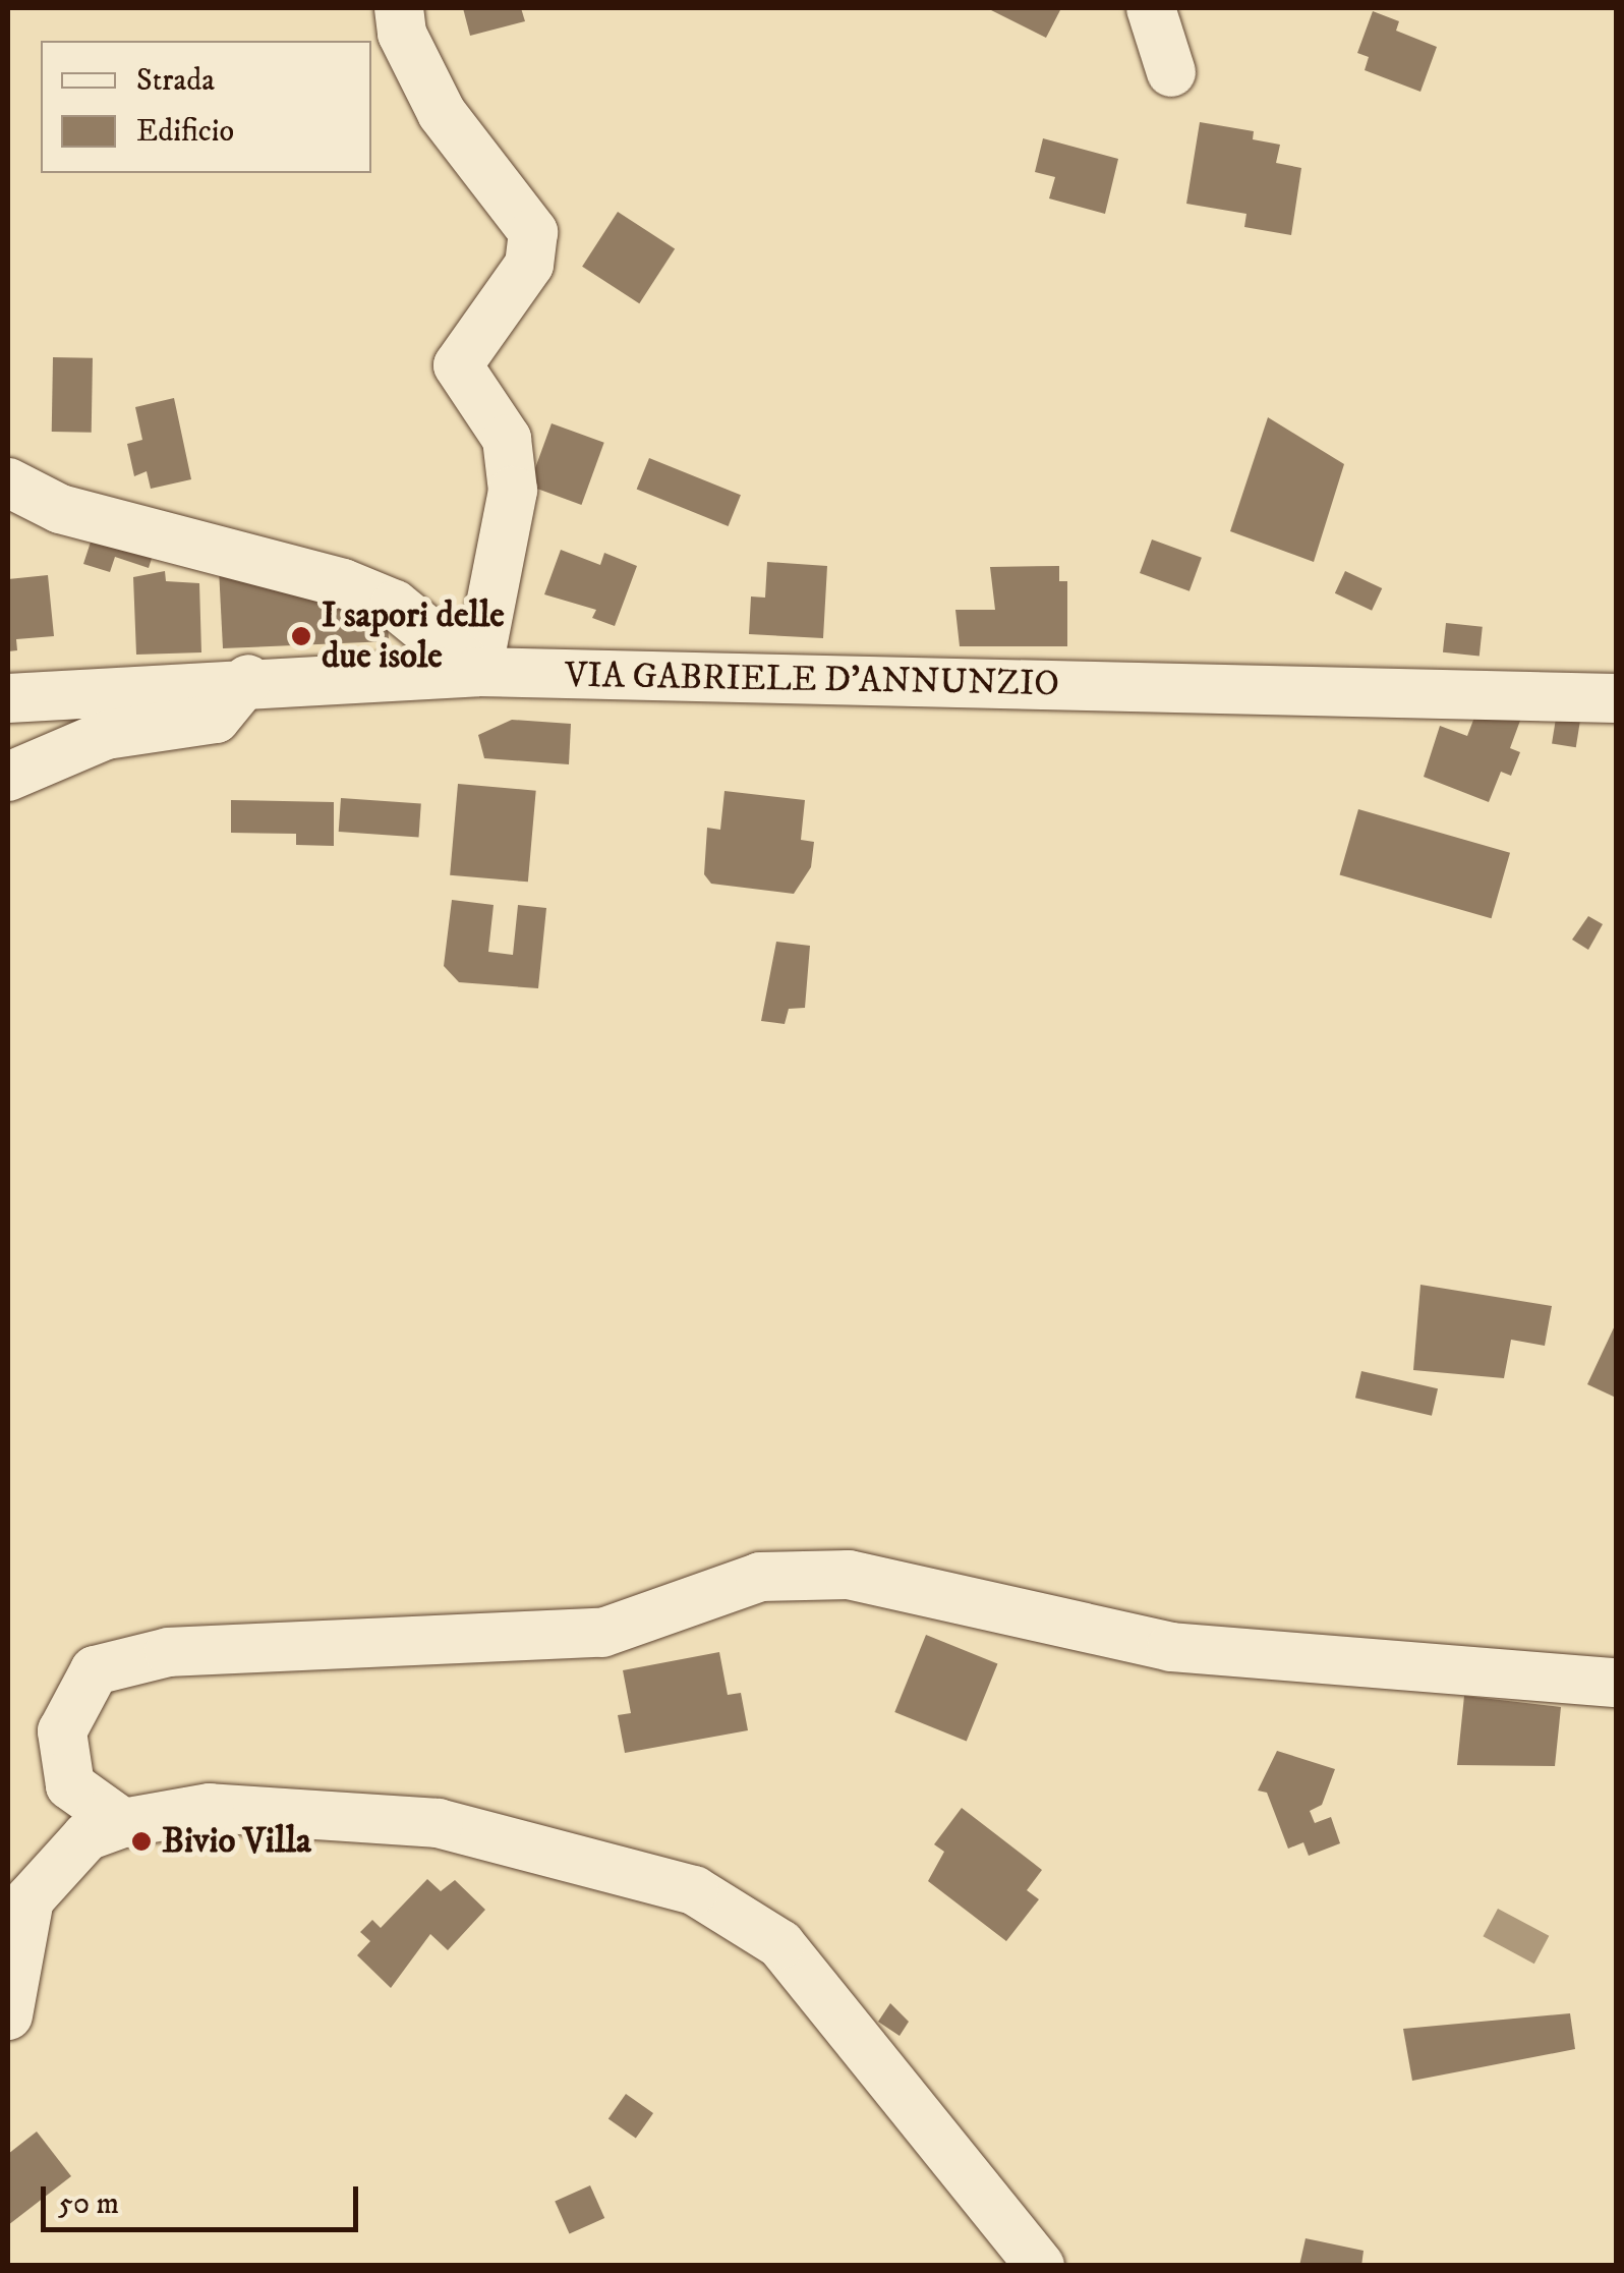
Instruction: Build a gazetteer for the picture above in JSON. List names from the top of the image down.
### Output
{
  "streets": {
    "street": ["VIA GABRIELE D'ANNUNZIO"]
  },
  "places": ["I sapori delle due isole", "Bivio Villa"],
  "legend": ["Strada", "Edificio"],
  "scale_bar": "50 m"
}
